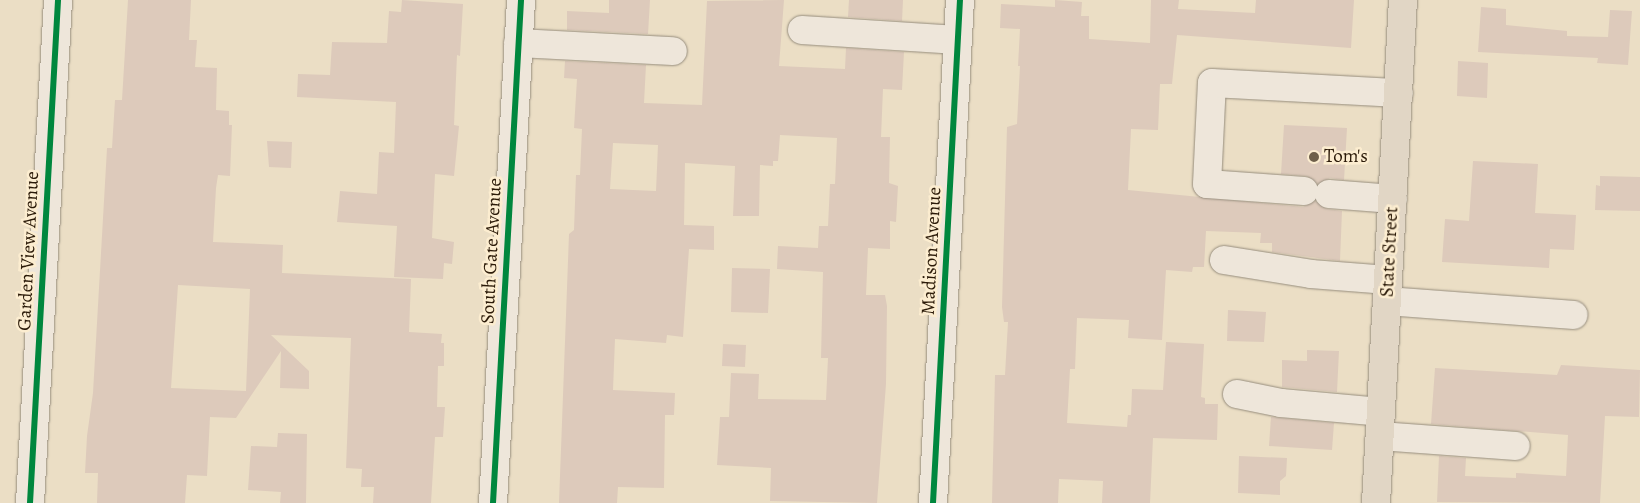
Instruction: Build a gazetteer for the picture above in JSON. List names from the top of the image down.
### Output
{
  "streets": {
    "main road": ["State Street"],
    "street": ["Garden View Avenue", "South Gate Avenue", "Madison Avenue"]
  },
  "places": ["Tom's"]
}
